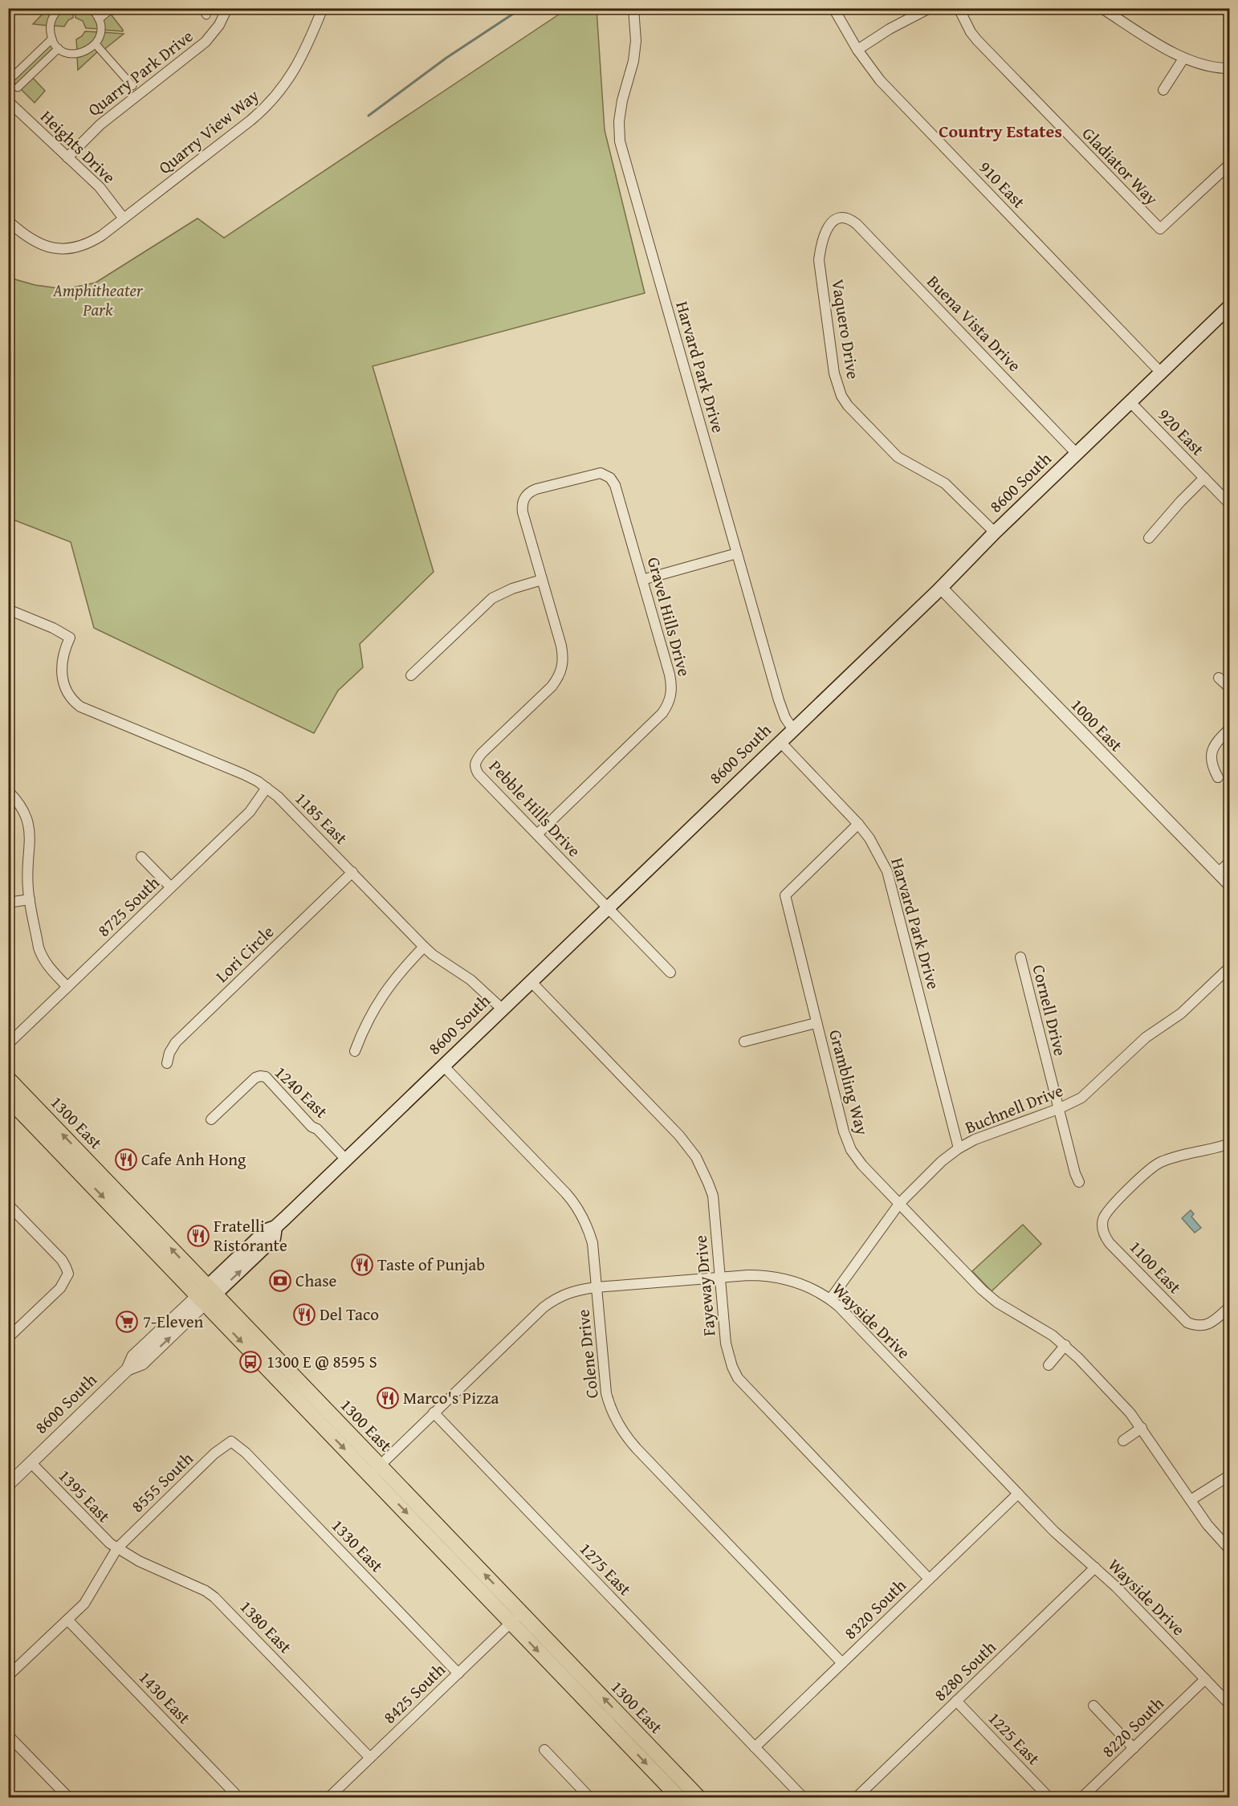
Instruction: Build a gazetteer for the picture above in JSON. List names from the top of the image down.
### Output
{
  "streets": {
    "main road": ["8600 South", "1300 East"],
    "street": [
      "Quarry Park Drive",
      "Quarry View Way",
      "Heights Drive",
      "Gladiator Way",
      "910 East",
      "Buena Vista Drive",
      "Vaquero Drive",
      "Harvard Park Drive",
      "920 East",
      "Gravel Hills Drive",
      "1000 East",
      "Pebble Hills Drive",
      "1185 East",
      "8725 South",
      "Lori Circle",
      "Cornell Drive",
      "Grambling Way",
      "1240 East",
      "Buchnell Drive",
      "1100 East",
      "Fayeway Drive",
      "Wayside Drive",
      "Colene Drive",
      "8555 South",
      "1395 East",
      "1330 East",
      "1275 East",
      "8320 South",
      "1380 East",
      "8280 South",
      "8425 South",
      "1430 East",
      "8220 South",
      "1225 East"
    ]
  },
  "crossings": [
    ["Quarry Park Drive", "Heights Drive"],
    ["Quarry View Way", "Heights Drive"],
    ["910 East", "8600 South"],
    ["Buena Vista Drive", "Vaquero Drive"],
    ["Buena Vista Drive", "8600 South"],
    ["Vaquero Drive", "8600 South"],
    ["Harvard Park Drive", "8600 South"],
    ["Harvard Park Drive", "Grambling Way"],
    ["Harvard Park Drive", "Buchnell Drive"],
    ["920 East", "8600 South"],
    ["8600 South", "1000 East"],
    ["8600 South", "Pebble Hills Drive"],
    ["8600 South", "1185 East"],
    ["8600 South", "1240 East"],
    ["8600 South", "1300 East"],
    ["8600 South", "Fayeway Drive"],
    ["8600 South", "Colene Drive"],
    ["8600 South", "1395 East"],
    ["Gravel Hills Drive", "Pebble Hills Drive"],
    ["1185 East", "8725 South"],
    ["1185 East", "Lori Circle"],
    ["Cornell Drive", "Buchnell Drive"],
    ["Grambling Way", "Buchnell Drive"],
    ["Buchnell Drive", "Wayside Drive"],
    ["1300 East", "Wayside Drive"],
    ["1300 East", "8425 South"],
    ["Fayeway Drive", "Wayside Drive"],
    ["Fayeway Drive", "8320 South"],
    ["Wayside Drive", "Colene Drive"],
    ["Wayside Drive", "1275 East"],
    ["Wayside Drive", "8320 South"],
    ["Wayside Drive", "8280 South"],
    ["Wayside Drive", "8220 South"],
    ["Colene Drive", "8320 South"],
    ["8555 South", "1395 East"],
    ["8555 South", "1330 East"],
    ["8555 South", "1380 East"],
    ["8555 South", "1430 East"],
    ["1395 East", "1380 East"],
    ["1330 East", "8425 South"],
    ["1275 East", "8320 South"],
    ["1380 East", "8425 South"],
    ["8280 South", "1225 East"]
  ],
  "districts": ["Country Estates"],
  "parks": ["Amphitheater Park"],
  "places": {
    "restaurant": [
      "Cafe Anh Hong",
      "Fratelli Ristorante",
      "Taste of Punjab",
      "Del Taco",
      "Marco's Pizza"
    ],
    "bank": ["Chase"],
    "supermarket": ["7-Eleven"],
    "bus stop": ["1300 E @ 8595 S"]
  }
}
